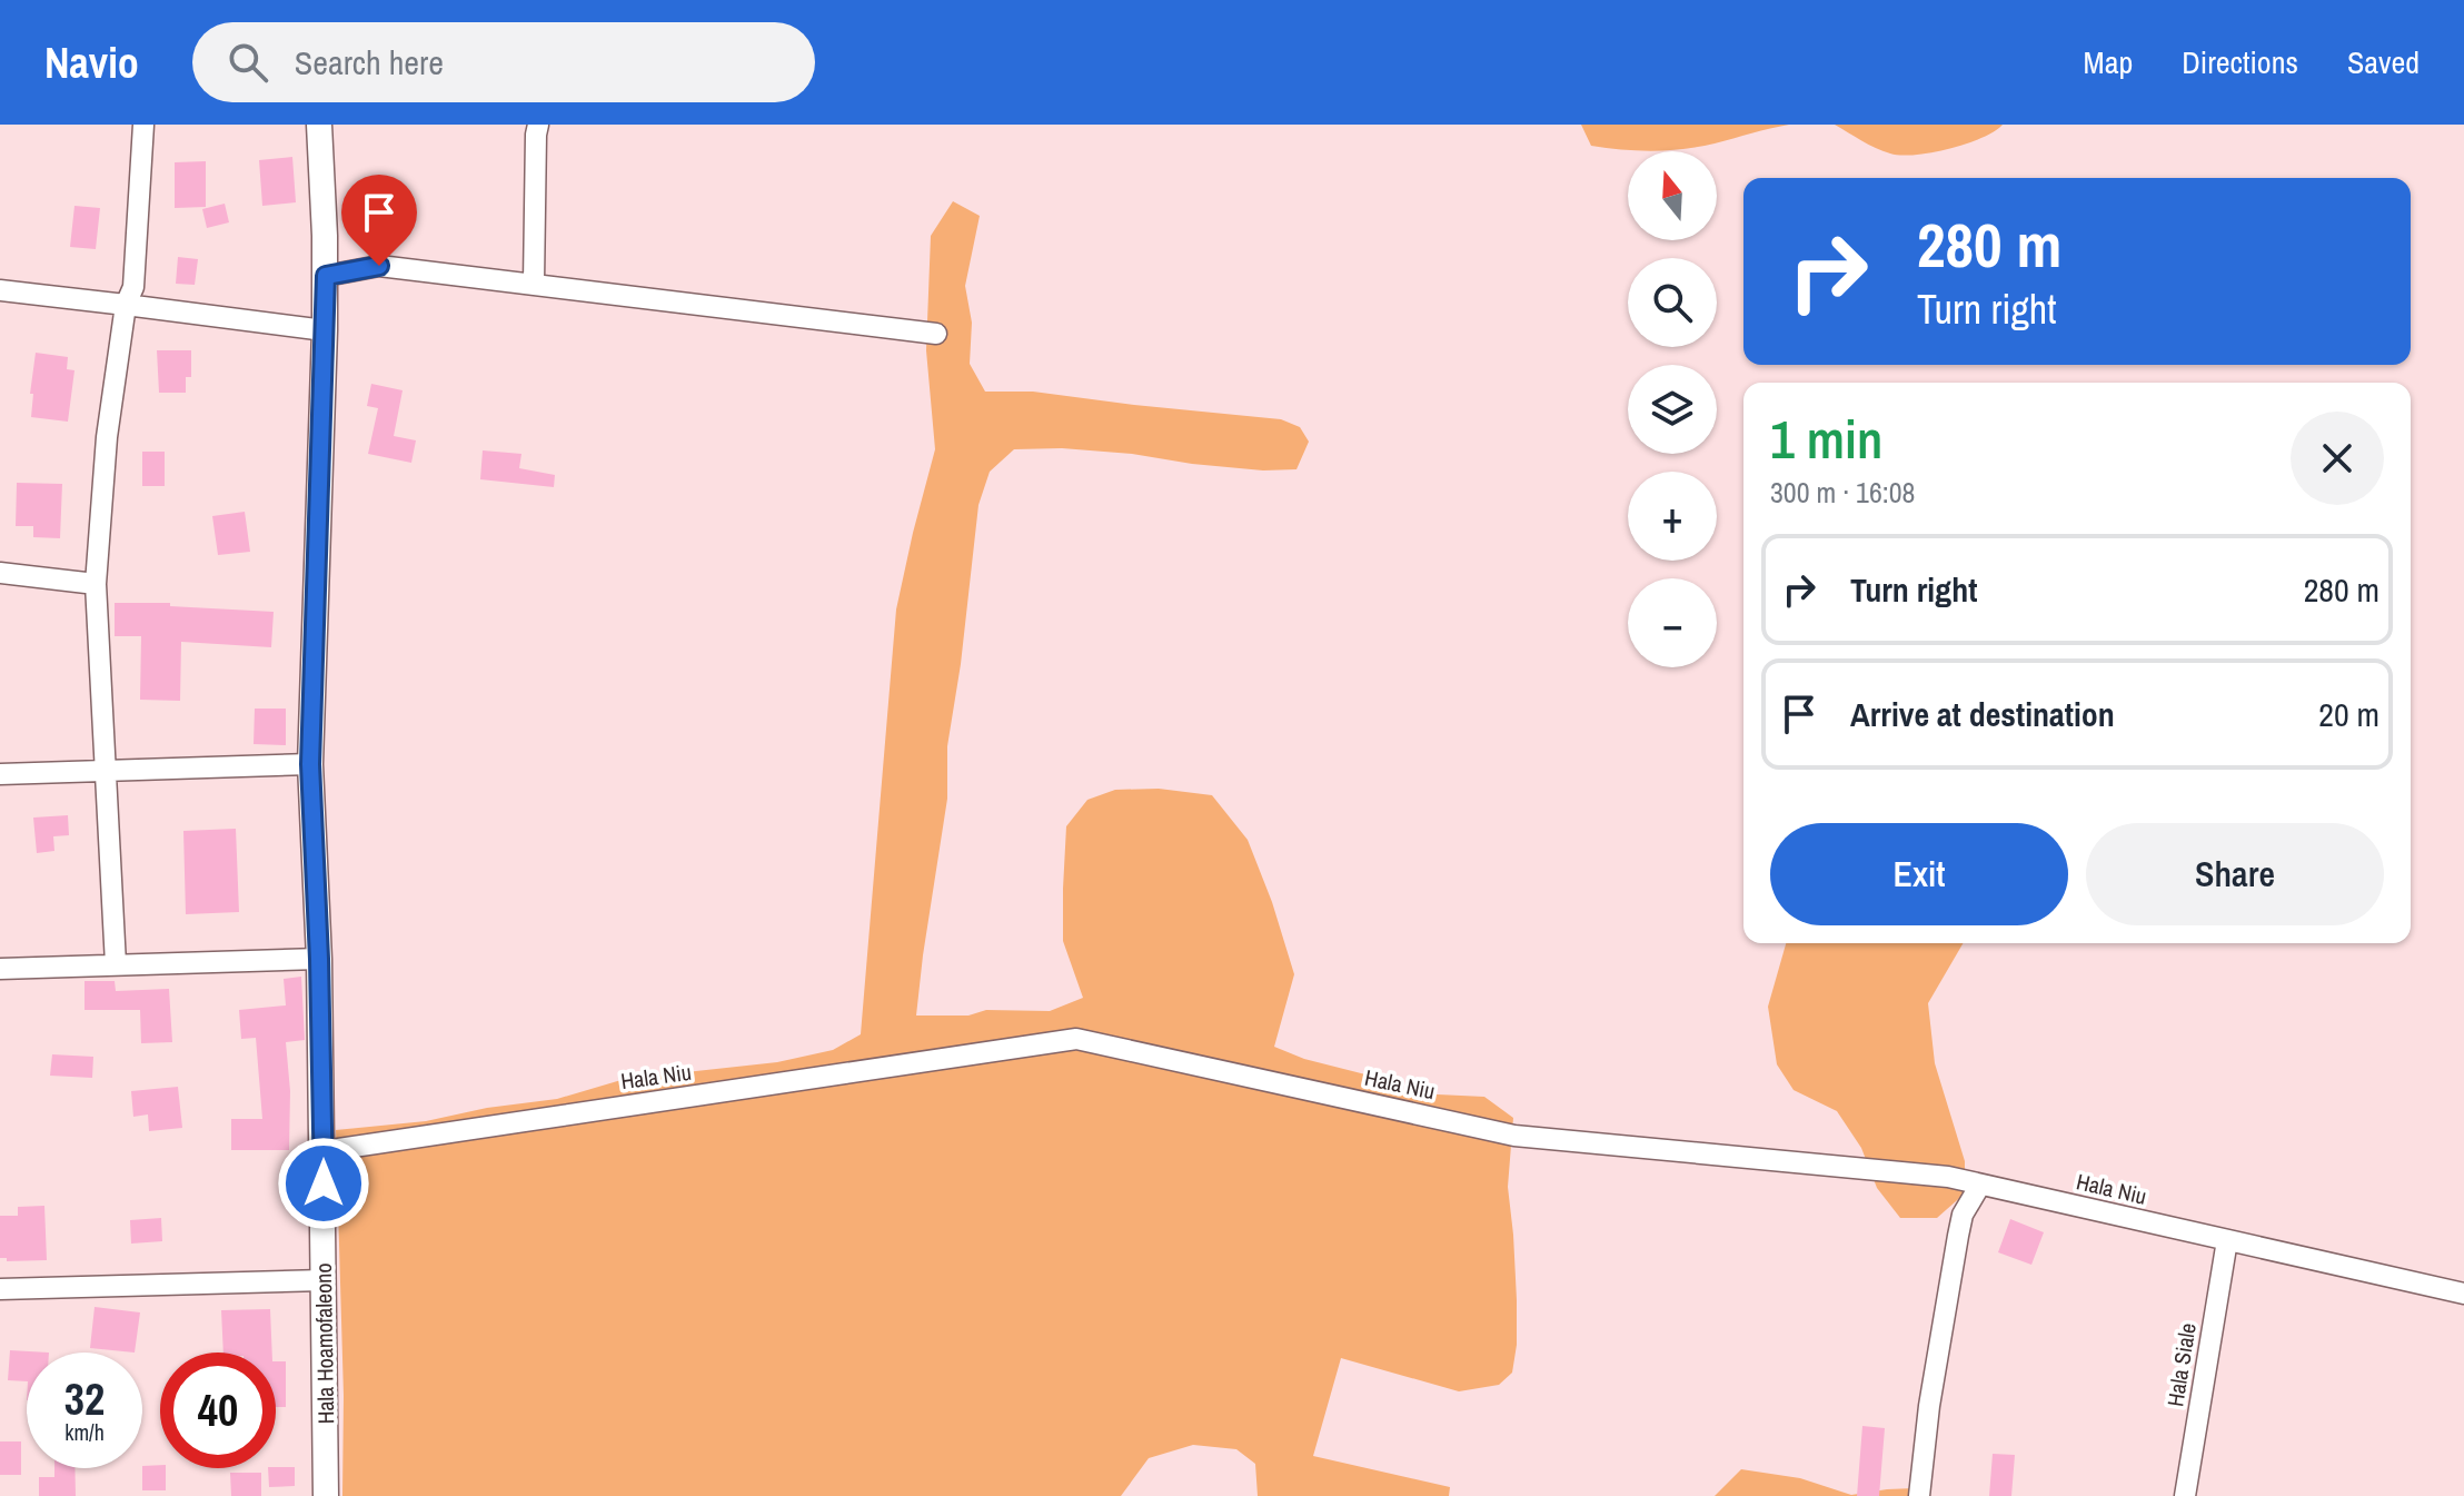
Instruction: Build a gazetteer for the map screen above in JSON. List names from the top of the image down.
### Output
{
  "streets": {
    "street": ["Hala Niu", "Hala Hoamofaleono", "Hala Siale"]
  },
  "crossings": [
    ["Hala Niu", "Hala Hoamofaleono"],
    ["Hala Niu", "Hala Siale"]
  ],
  "north": "top",
  "page": {
    "header": "Navio",
    "search": "Search here",
    "nav": ["Map", "Directions", "Saved"],
    "map_buttons": ["+", "−"],
    "turn": ["280 m", "Turn right"],
    "heading": ["1 min", "300 m · 16:08"],
    "list": [
      {
        "name": "Turn right",
        "value": "280 m"
      },
      {
        "name": "Arrive at destination",
        "value": "20 m"
      }
    ],
    "buttons": ["Exit", "Share"],
    "speed": "32 km/h",
    "limit": "40"
  }
}
